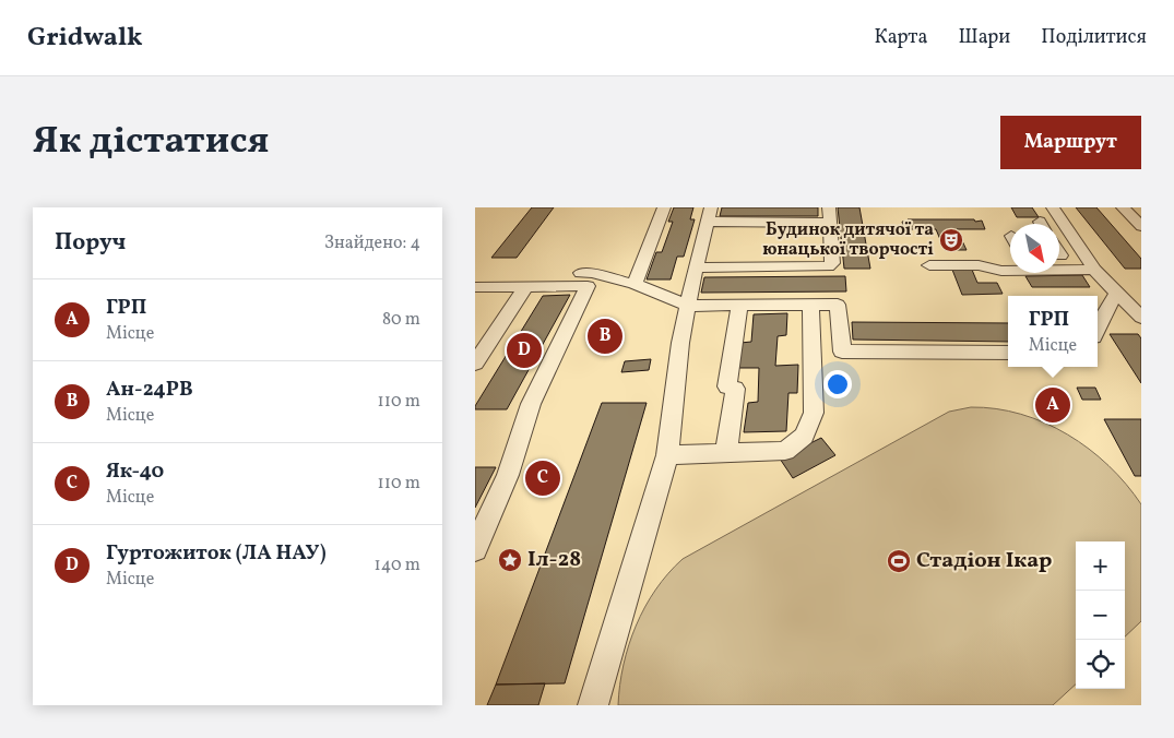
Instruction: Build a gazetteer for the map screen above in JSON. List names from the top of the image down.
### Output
{
  "places": {
    "theatre": ["Будинок дитячої та юнацької творчості"],
    "place": ["Іл-28"],
    "sports": ["Стадіон Ікар"]
  },
  "north": "bottom right",
  "page": {
    "header": "Gridwalk",
    "nav": ["Карта", "Шари", "Поділитися"],
    "title": "Як дістатися",
    "buttons": "Маршрут",
    "heading": ["Поруч", "Знайдено: 4"],
    "list": [
      {
        "mark": "A",
        "name": "ГРП",
        "note": "Місце",
        "value": "80 m"
      },
      {
        "mark": "B",
        "name": "Ан-24РВ",
        "note": "Місце",
        "value": "110 m"
      },
      {
        "mark": "C",
        "name": "Як-40",
        "note": "Місце",
        "value": "110 m"
      },
      {
        "mark": "D",
        "name": "Гуртожиток (ЛА НАУ)",
        "note": "Місце",
        "value": "140 m"
      }
    ],
    "popup": ["ГРП", "Місце"],
    "pins": [
      "B",
      "D",
      "A",
      "C"
    ],
    "map_buttons": ["+", "−"]
  }
}
